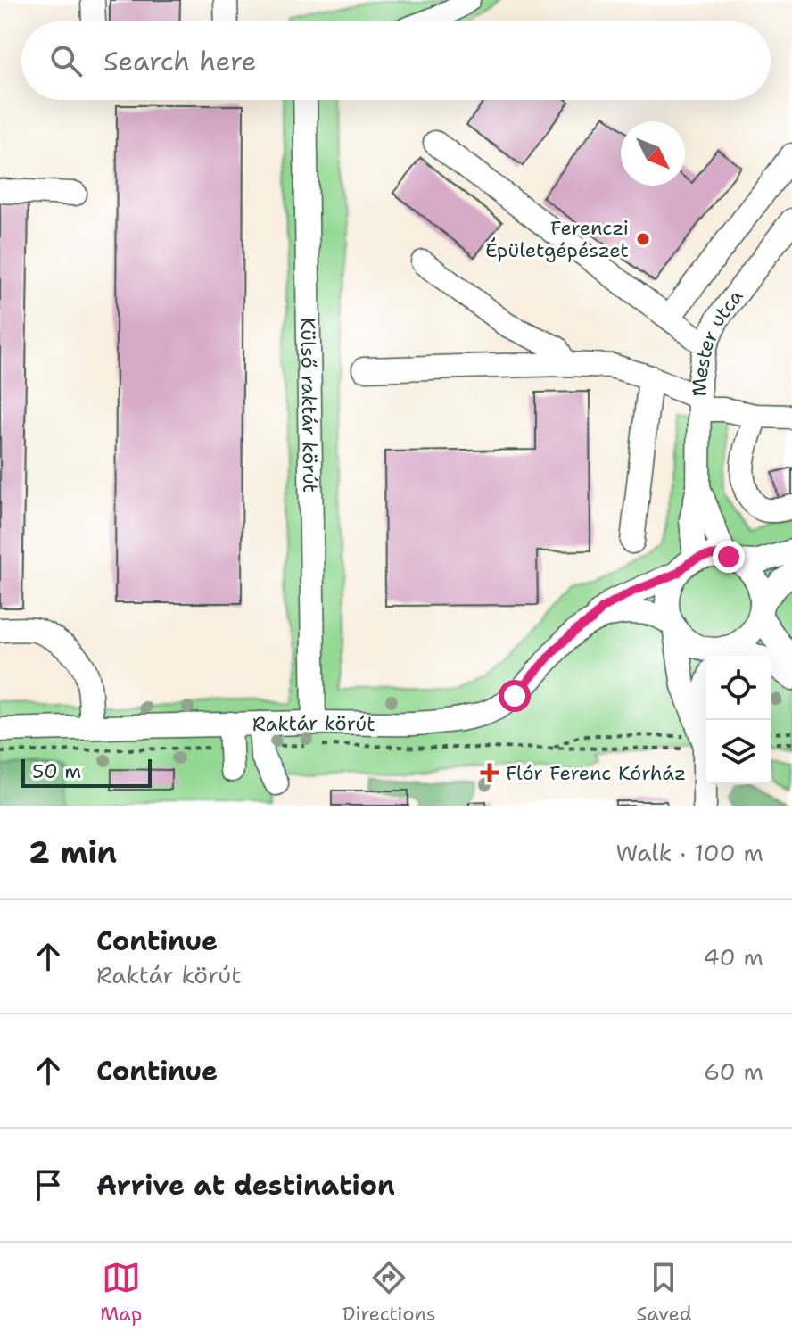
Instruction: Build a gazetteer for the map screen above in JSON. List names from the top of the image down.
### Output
{
  "streets": {
    "street": ["Mester utca", "Külső raktár körút", "Raktár körút"]
  },
  "crossings": [
    ["Külső raktár körút", "Raktár körút"]
  ],
  "places": {
    "other": ["Ferenczi Épületgépészet"],
    "health": ["Flór Ferenc Kórház"]
  },
  "scale_bar": "50 m",
  "north": "bottom right",
  "page": {
    "search": "Search here",
    "scale": "50 m",
    "heading": ["2 min", "Walk · 100 m"],
    "list": [
      ["Continue", "Raktár körút", "40 m"],
      ["Continue", "60 m"],
      "Arrive at destination"
    ],
    "nav": ["Map", "Directions", "Saved"]
  }
}
